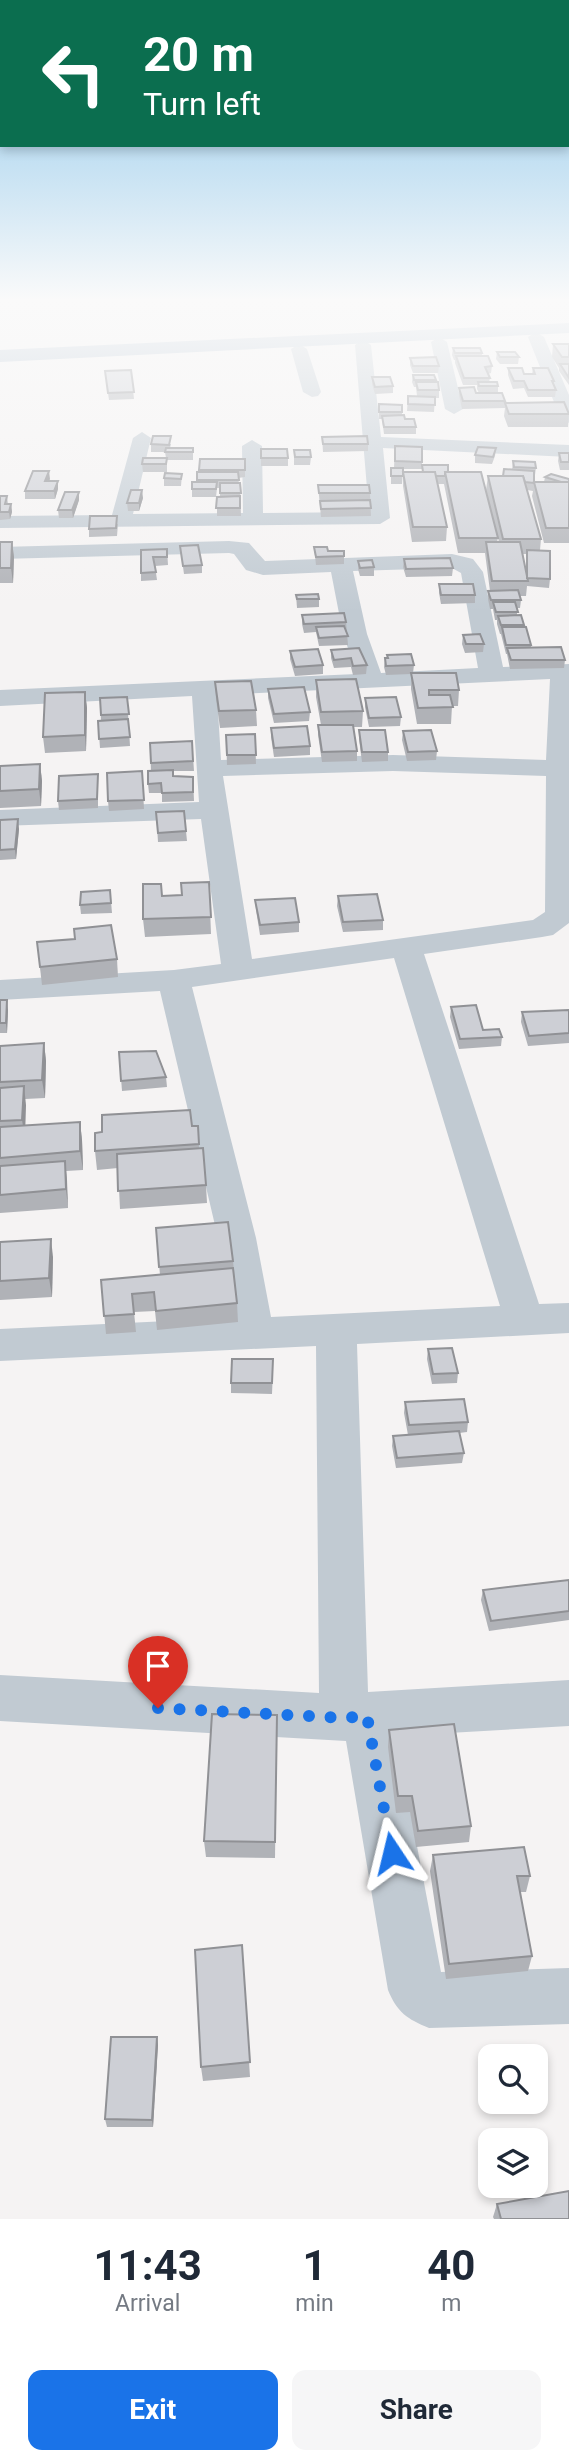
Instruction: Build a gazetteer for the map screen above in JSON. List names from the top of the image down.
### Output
{
  "page": {
    "turn": ["20 m", "Turn left"],
    "eta": [
      "11:43",
      "Arrival",
      "1",
      "min",
      "40",
      "m"
    ],
    "buttons": ["Exit", "Share"]
  }
}
